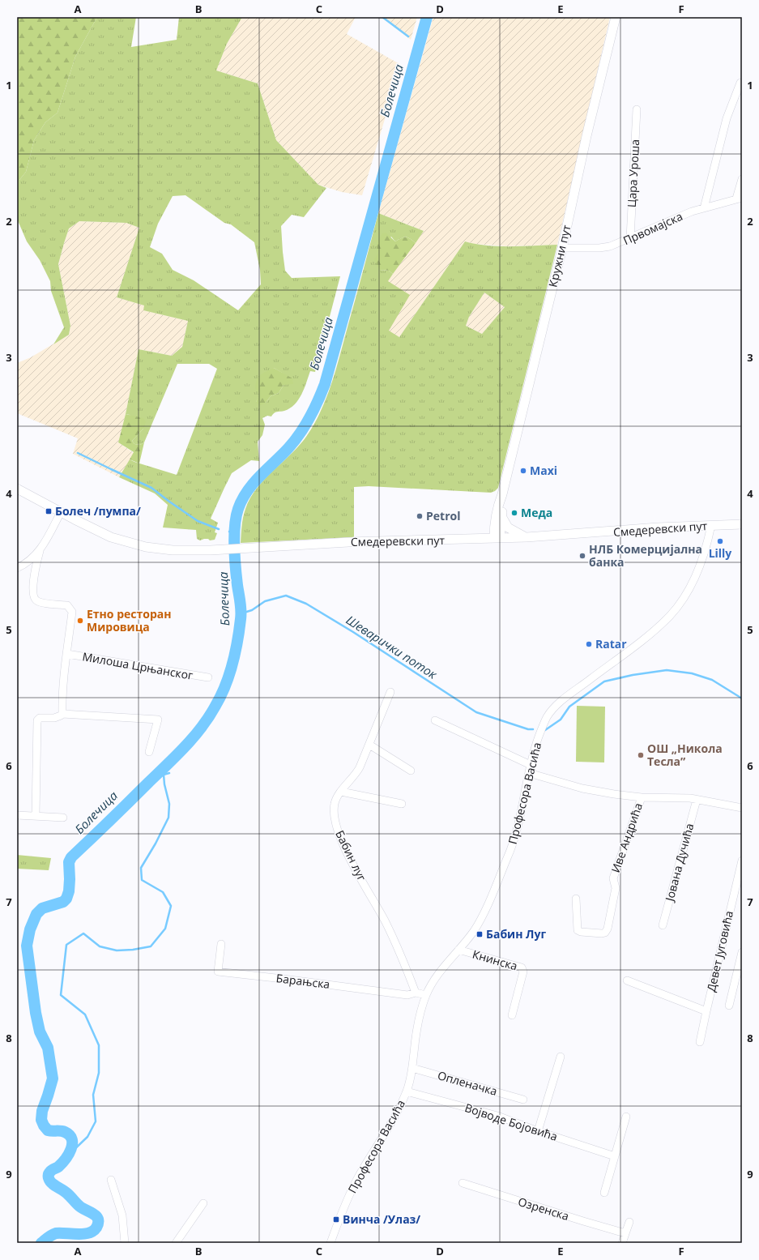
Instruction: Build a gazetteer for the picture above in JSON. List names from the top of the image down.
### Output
{
  "streets": {
    "main road": ["Кружни пут", "Смедеревски пут"],
    "street": [
      "Цара Уроша",
      "Првомајска",
      "Милоша Црњанског",
      "Професора Васића",
      "Иве Андрића",
      "Бабин луг",
      "Јована Дучића",
      "Девет Југовића",
      "Книнска",
      "Барањска",
      "Опленачка",
      "Војводе Бојовића",
      "Озренска"
    ]
  },
  "crossings": [
    ["Цара Уроша", "Првомајска"],
    ["Првомајска", "Кружни пут"],
    ["Кружни пут", "Смедеревски пут"],
    ["Смедеревски пут", "Професора Васића"],
    ["Професора Васића", "Книнска"],
    ["Професора Васића", "Опленачка"],
    ["Професора Васића", "Војводе Бојовића"],
    ["Бабин луг", "Барањска"]
  ],
  "water": ["Болечица", "Шеварички поток"],
  "places": {
    "other": [
      "Maxi",
      "Меда",
      "Petrol",
      "Lilly",
      "НЛБ Комерцијална банка",
      "Етно ресторан Мировица",
      "Ratar",
      "ОШ „Никола Тесла”"
    ],
    "transit": ["Болеч /пумпа/", "Бабин Луг", "Винча /Улаз/"]
  },
  "grid": {
    "columns": [
      "A",
      "B",
      "C",
      "D",
      "E",
      "F"
    ],
    "rows": [
      "1",
      "2",
      "3",
      "4",
      "5",
      "6",
      "7",
      "8",
      "9"
    ]
  }
}
